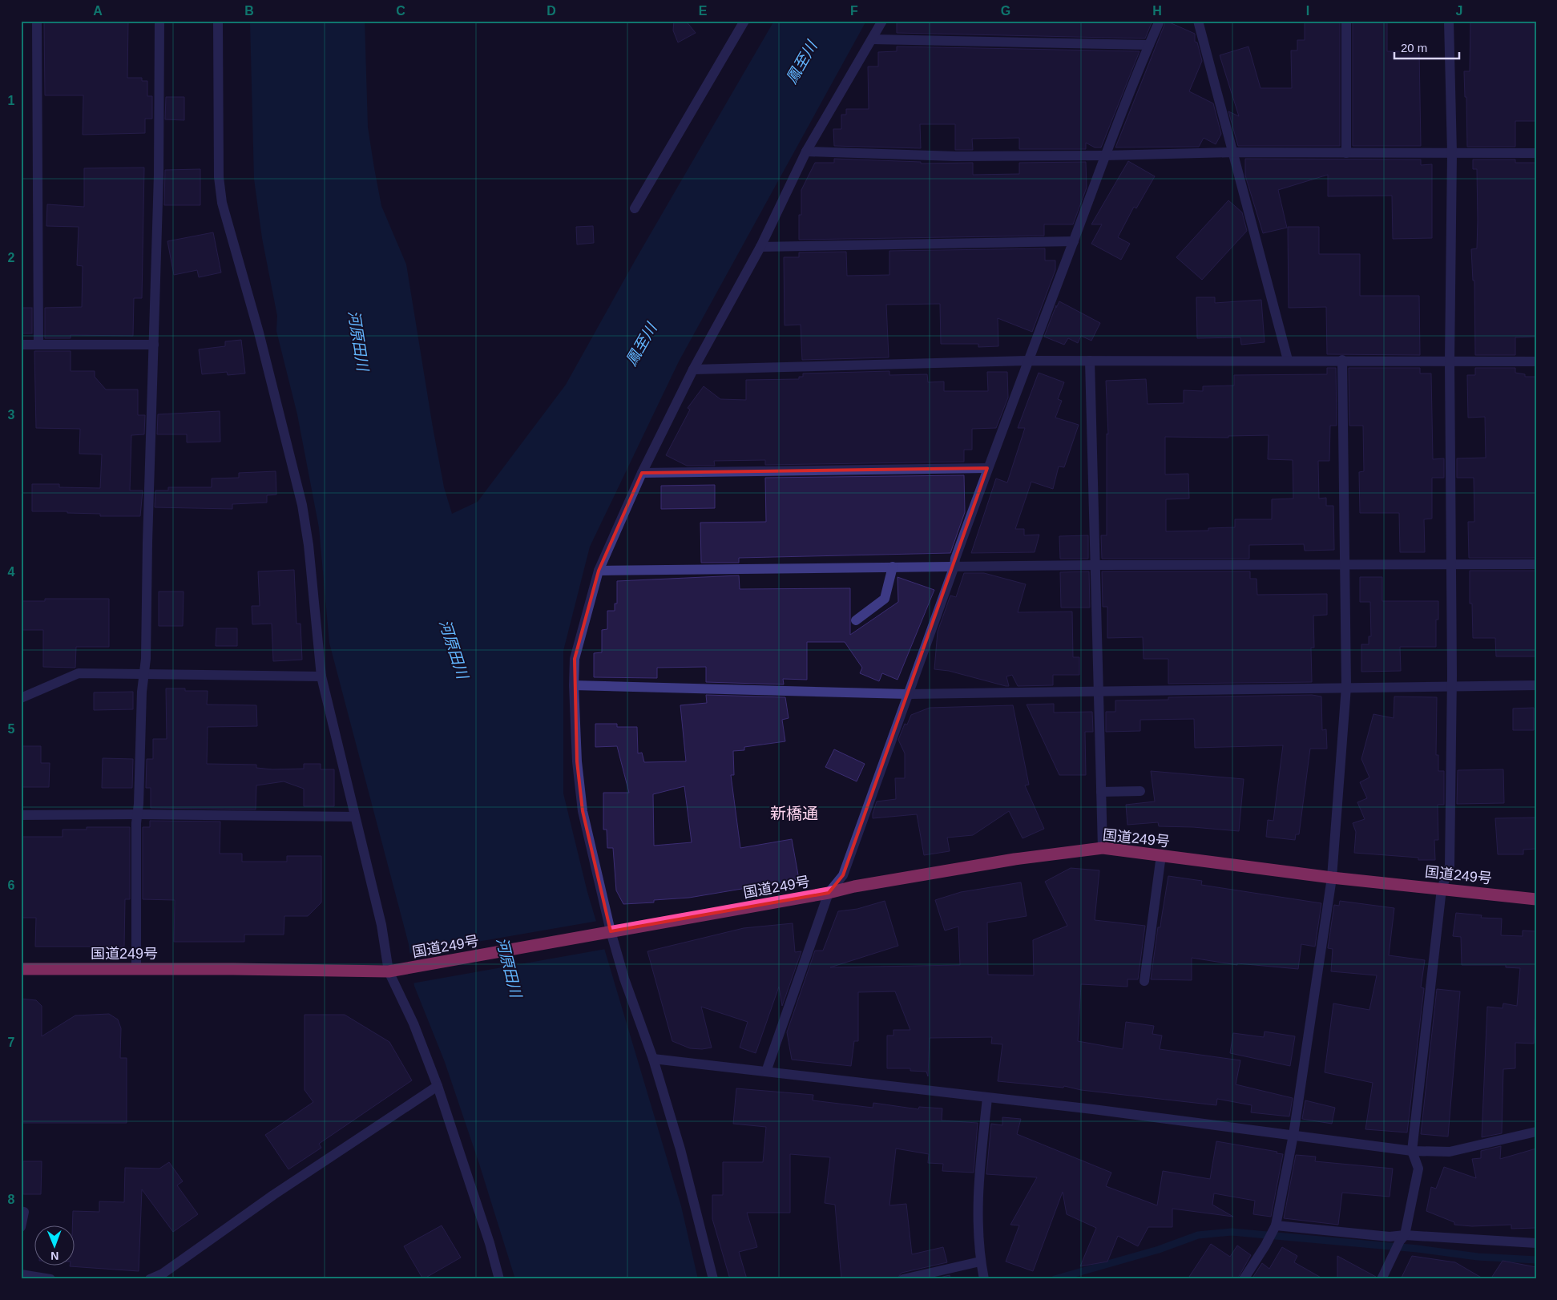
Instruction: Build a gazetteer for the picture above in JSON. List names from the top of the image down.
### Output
{
  "streets": {
    "highway": ["国道249号"]
  },
  "districts": ["新橋通"],
  "water": ["鳳至川", "河原田川"],
  "scale_bar": "20 m",
  "north": "bottom",
  "grid": {
    "columns": [
      "A",
      "B",
      "C",
      "D",
      "E",
      "F",
      "G",
      "H",
      "I",
      "J"
    ],
    "rows": [
      "1",
      "2",
      "3",
      "4",
      "5",
      "6",
      "7",
      "8"
    ]
  }
}
